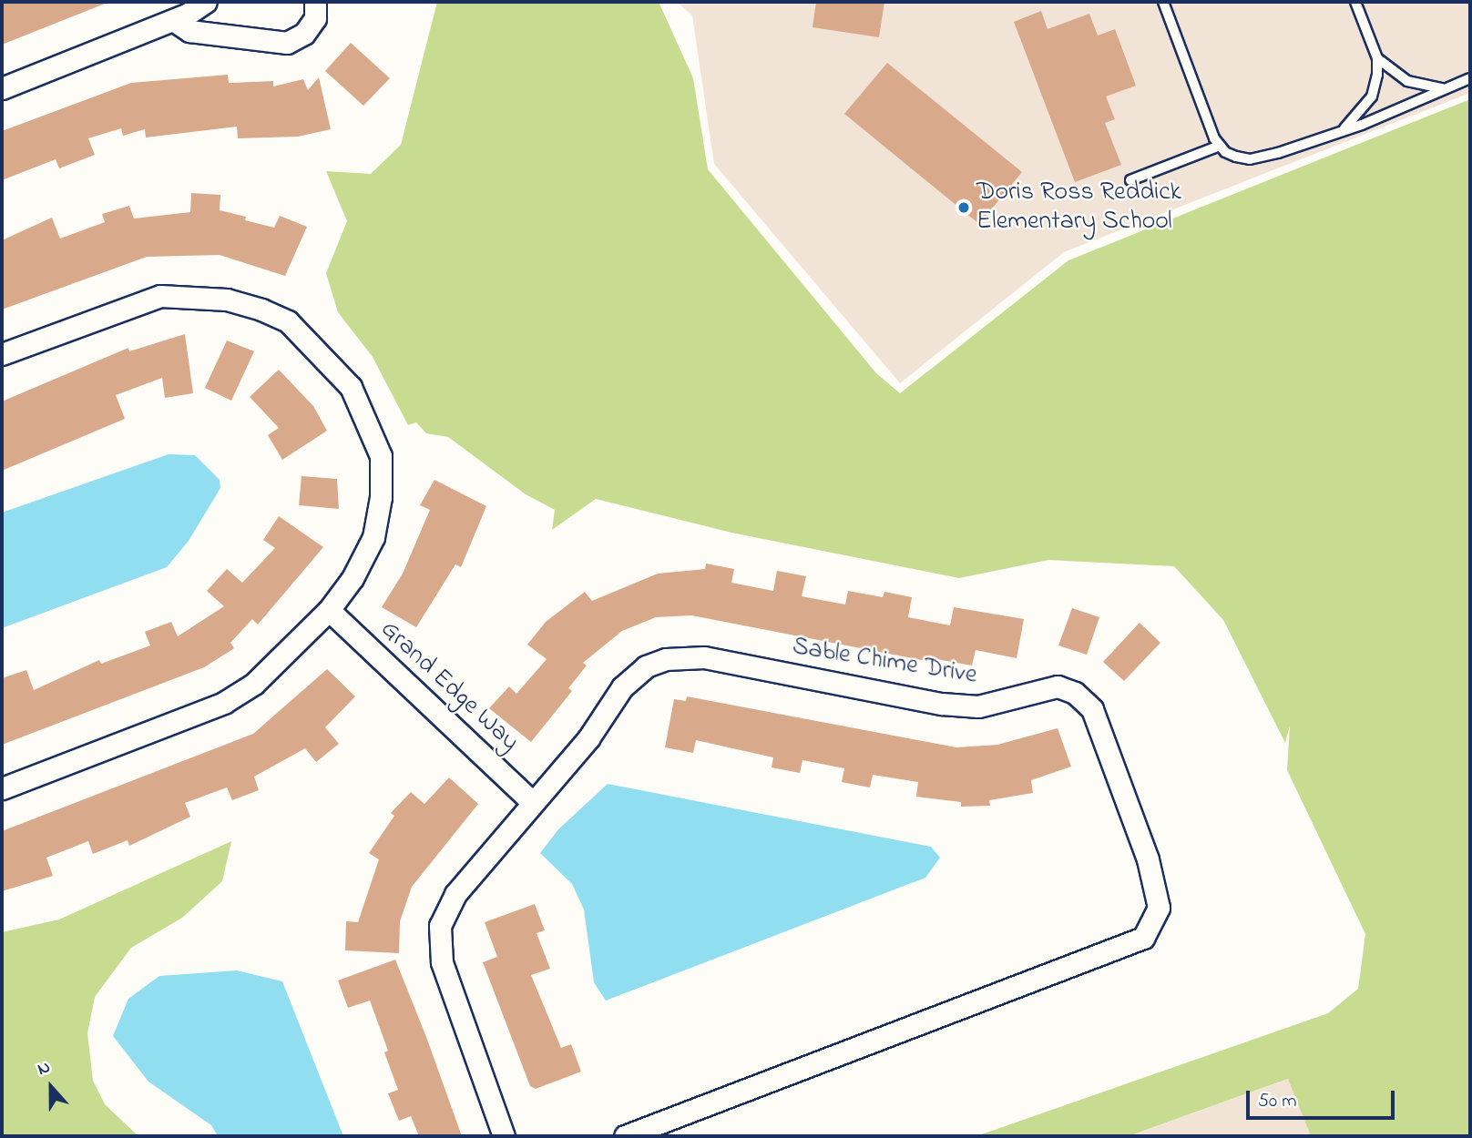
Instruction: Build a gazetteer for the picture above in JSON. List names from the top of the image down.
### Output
{
  "streets": {
    "street": ["Sable Chime Drive", "Grand Edge Way"]
  },
  "crossings": [
    ["Sable Chime Drive", "Grand Edge Way"]
  ],
  "places": ["Doris Ross Reddick Elementary School"],
  "scale_bar": "50 m",
  "north": "top"
}
